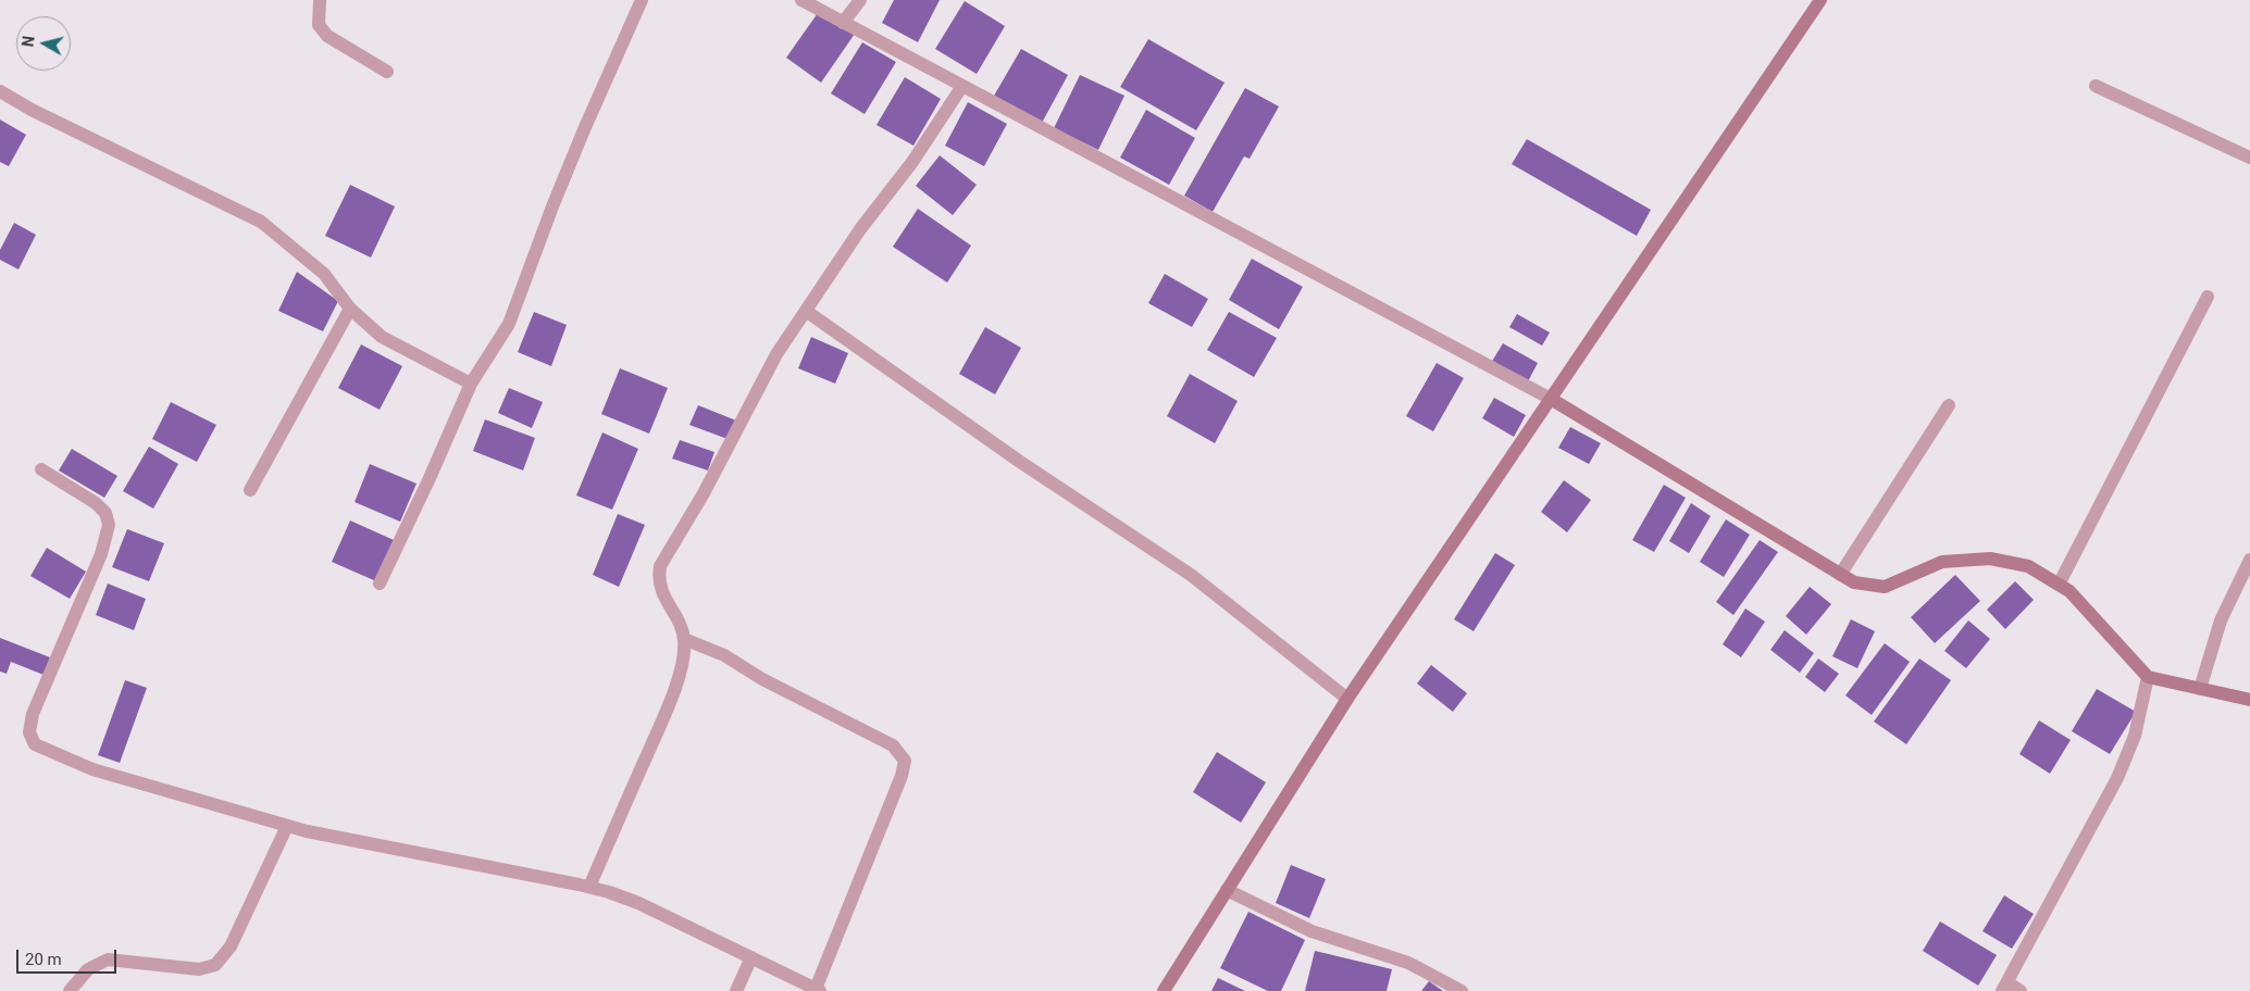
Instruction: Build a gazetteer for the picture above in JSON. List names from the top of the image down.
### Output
{
  "scale_bar": "20 m",
  "north": "left"
}
